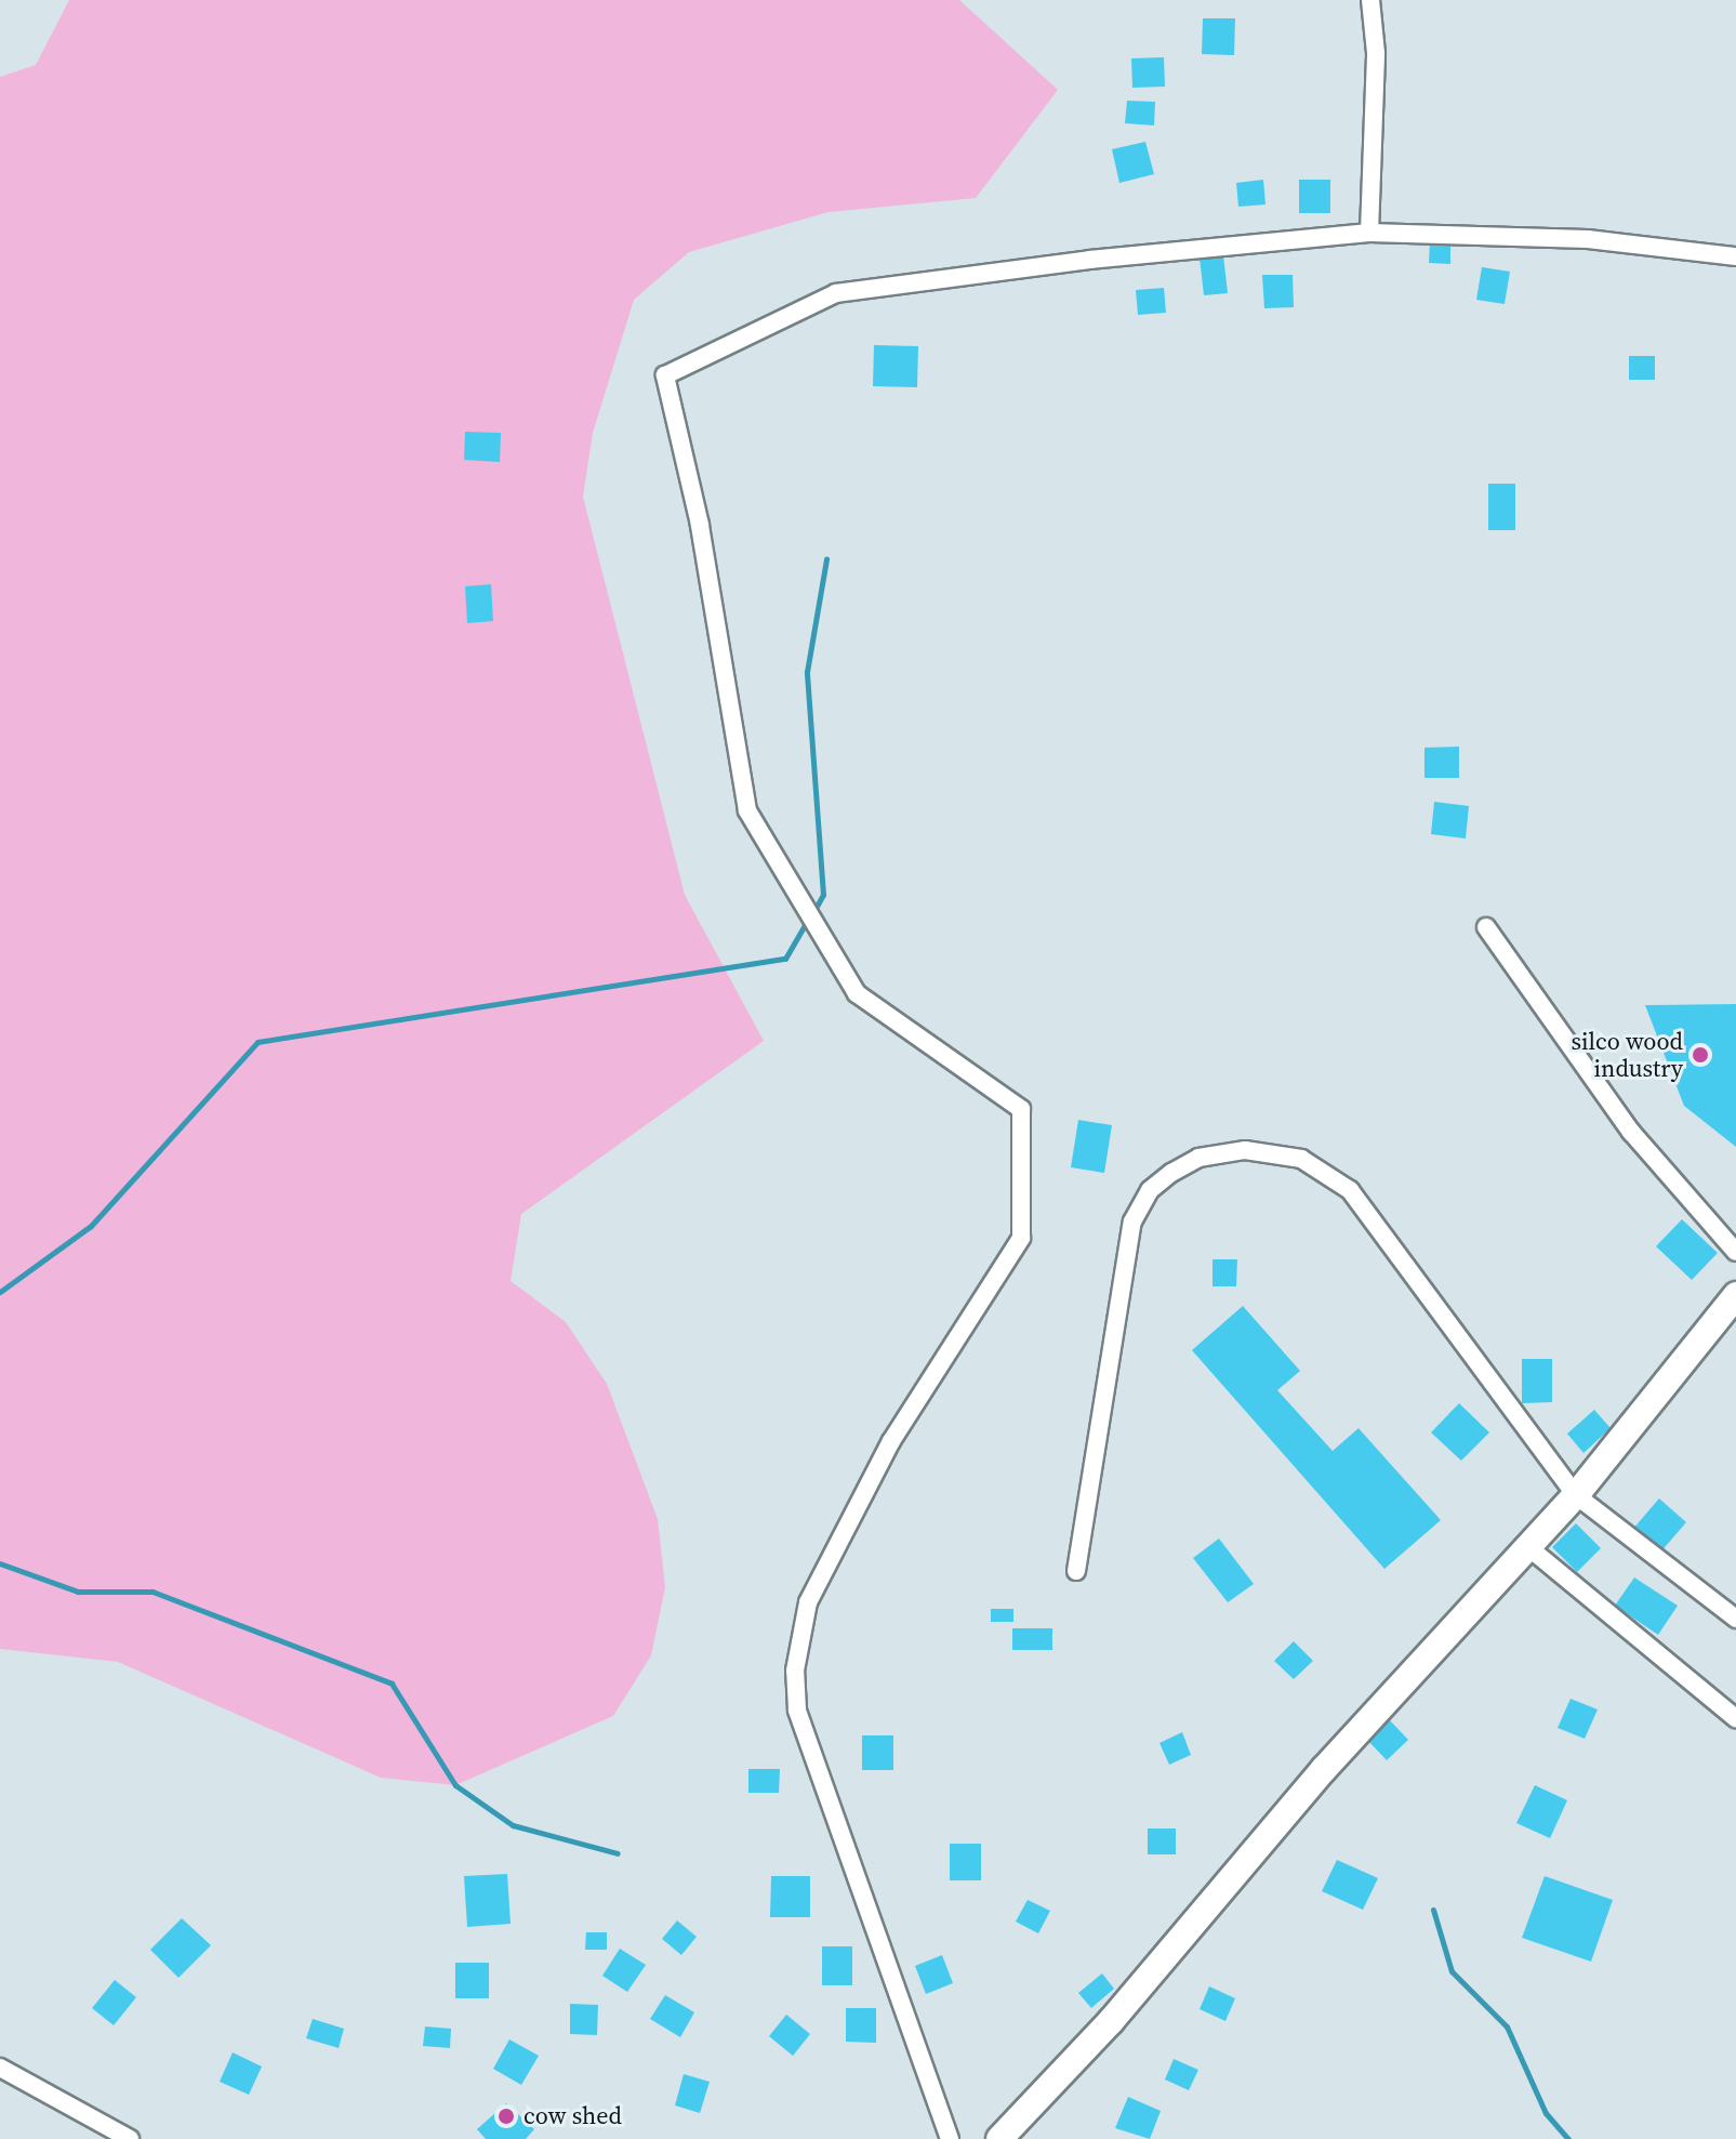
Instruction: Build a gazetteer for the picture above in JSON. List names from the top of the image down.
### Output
{
  "places": ["silco wood industry", "cow shed"]
}
